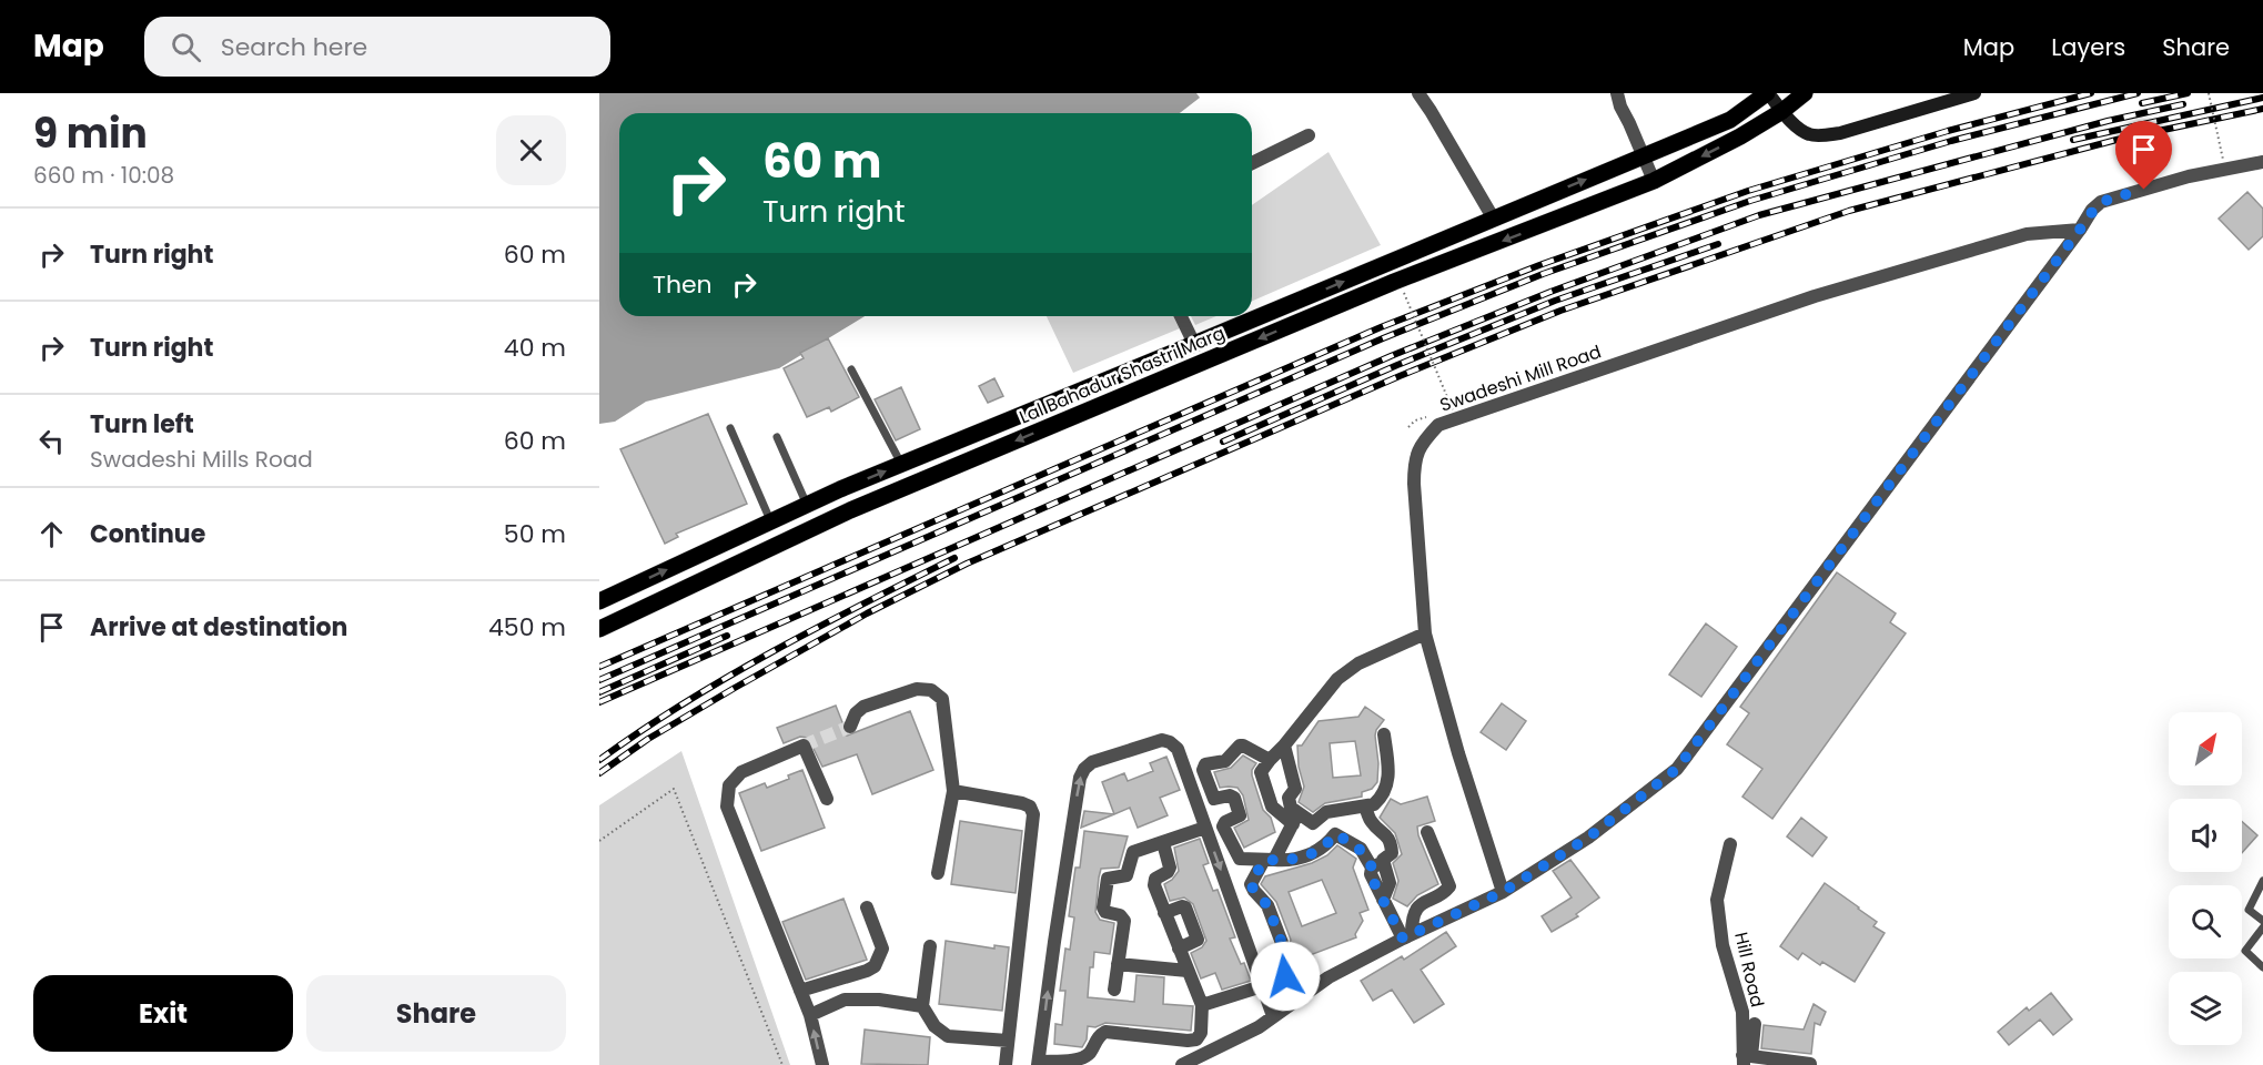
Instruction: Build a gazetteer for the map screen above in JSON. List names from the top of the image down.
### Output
{
  "streets": {
    "main road": ["Lal Bahadur Shastri Marg"],
    "street": ["Swadeshi Mill Road", "Hill Road"]
  },
  "north": "top right",
  "page": {
    "header": "Map",
    "search": "Search here",
    "nav": ["Map", "Layers", "Share"],
    "heading": ["9 min", "660 m · 10:08"],
    "turn": ["60 m", "Turn right"],
    "list": [
      {
        "name": "Turn right",
        "value": "60 m"
      },
      {
        "name": "Turn right",
        "value": "40 m"
      },
      {
        "name": "Turn left",
        "note": "Swadeshi Mills Road",
        "value": "60 m"
      },
      {
        "name": "Continue",
        "value": "50 m"
      },
      {
        "name": "Arrive at destination",
        "value": "450 m"
      }
    ],
    "then": "Then",
    "buttons": ["Exit", "Share"]
  }
}
